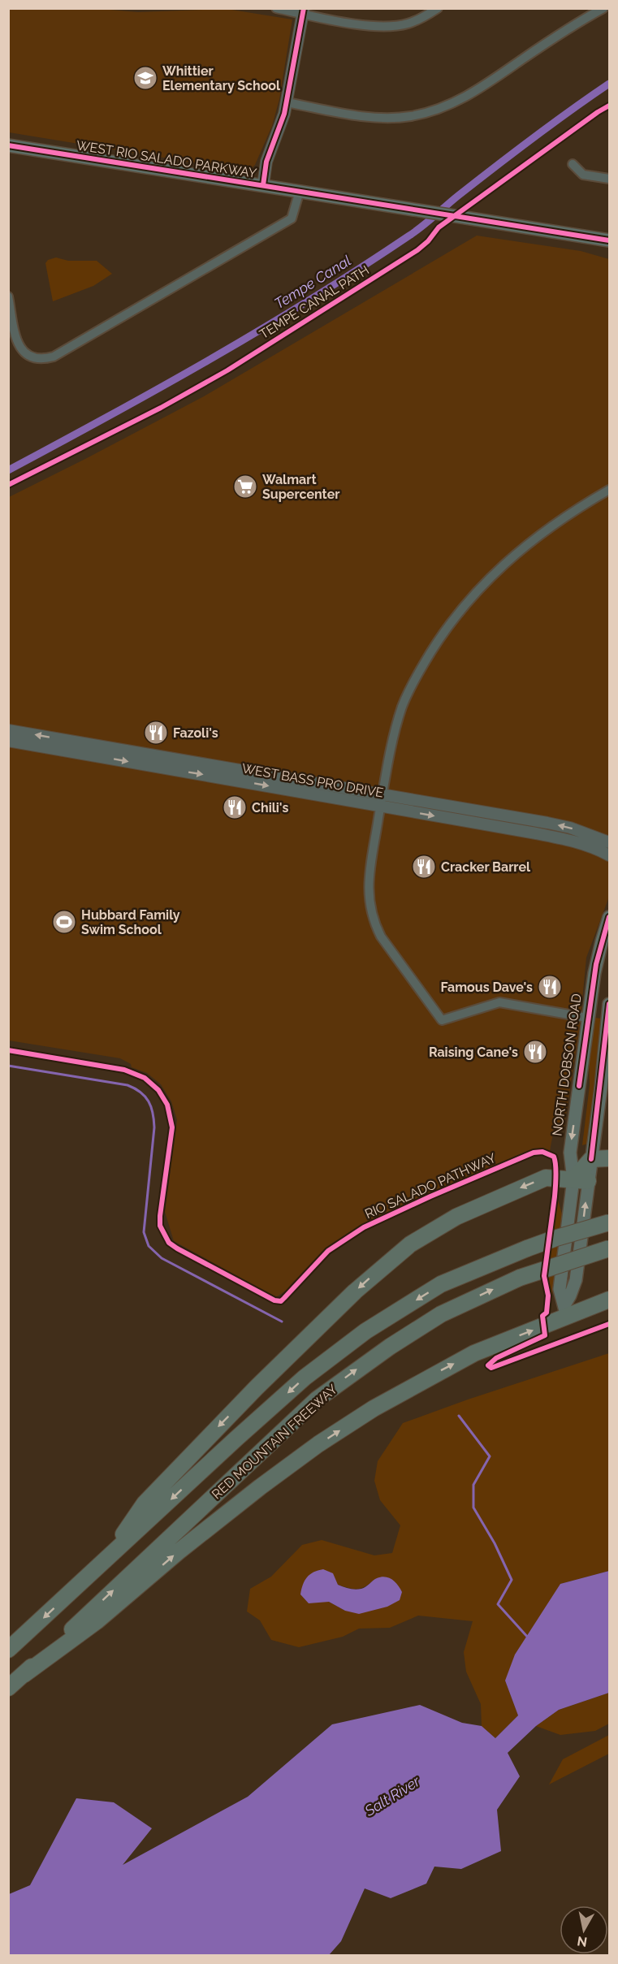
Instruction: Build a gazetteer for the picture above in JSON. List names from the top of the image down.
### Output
{
  "streets": {
    "highway": ["RED MOUNTAIN FREEWAY"],
    "main road": ["WEST RIO SALADO PARKWAY", "NORTH DOBSON ROAD"],
    "street": ["WEST BASS PRO DRIVE"],
    "cycle path": ["TEMPE CANAL PATH", "RIO SALADO PATHWAY"]
  },
  "water": ["Tempe Canal", "Salt River"],
  "places": {
    "school or university": ["Whittier Elementary School"],
    "supermarket": ["Walmart Supercenter"],
    "restaurant": [
      "Fazoli's",
      "Chili's",
      "Cracker Barrel",
      "Famous Dave's",
      "Raising Cane's"
    ],
    "sports": ["Hubbard Family Swim School"]
  },
  "north": "bottom"
}
